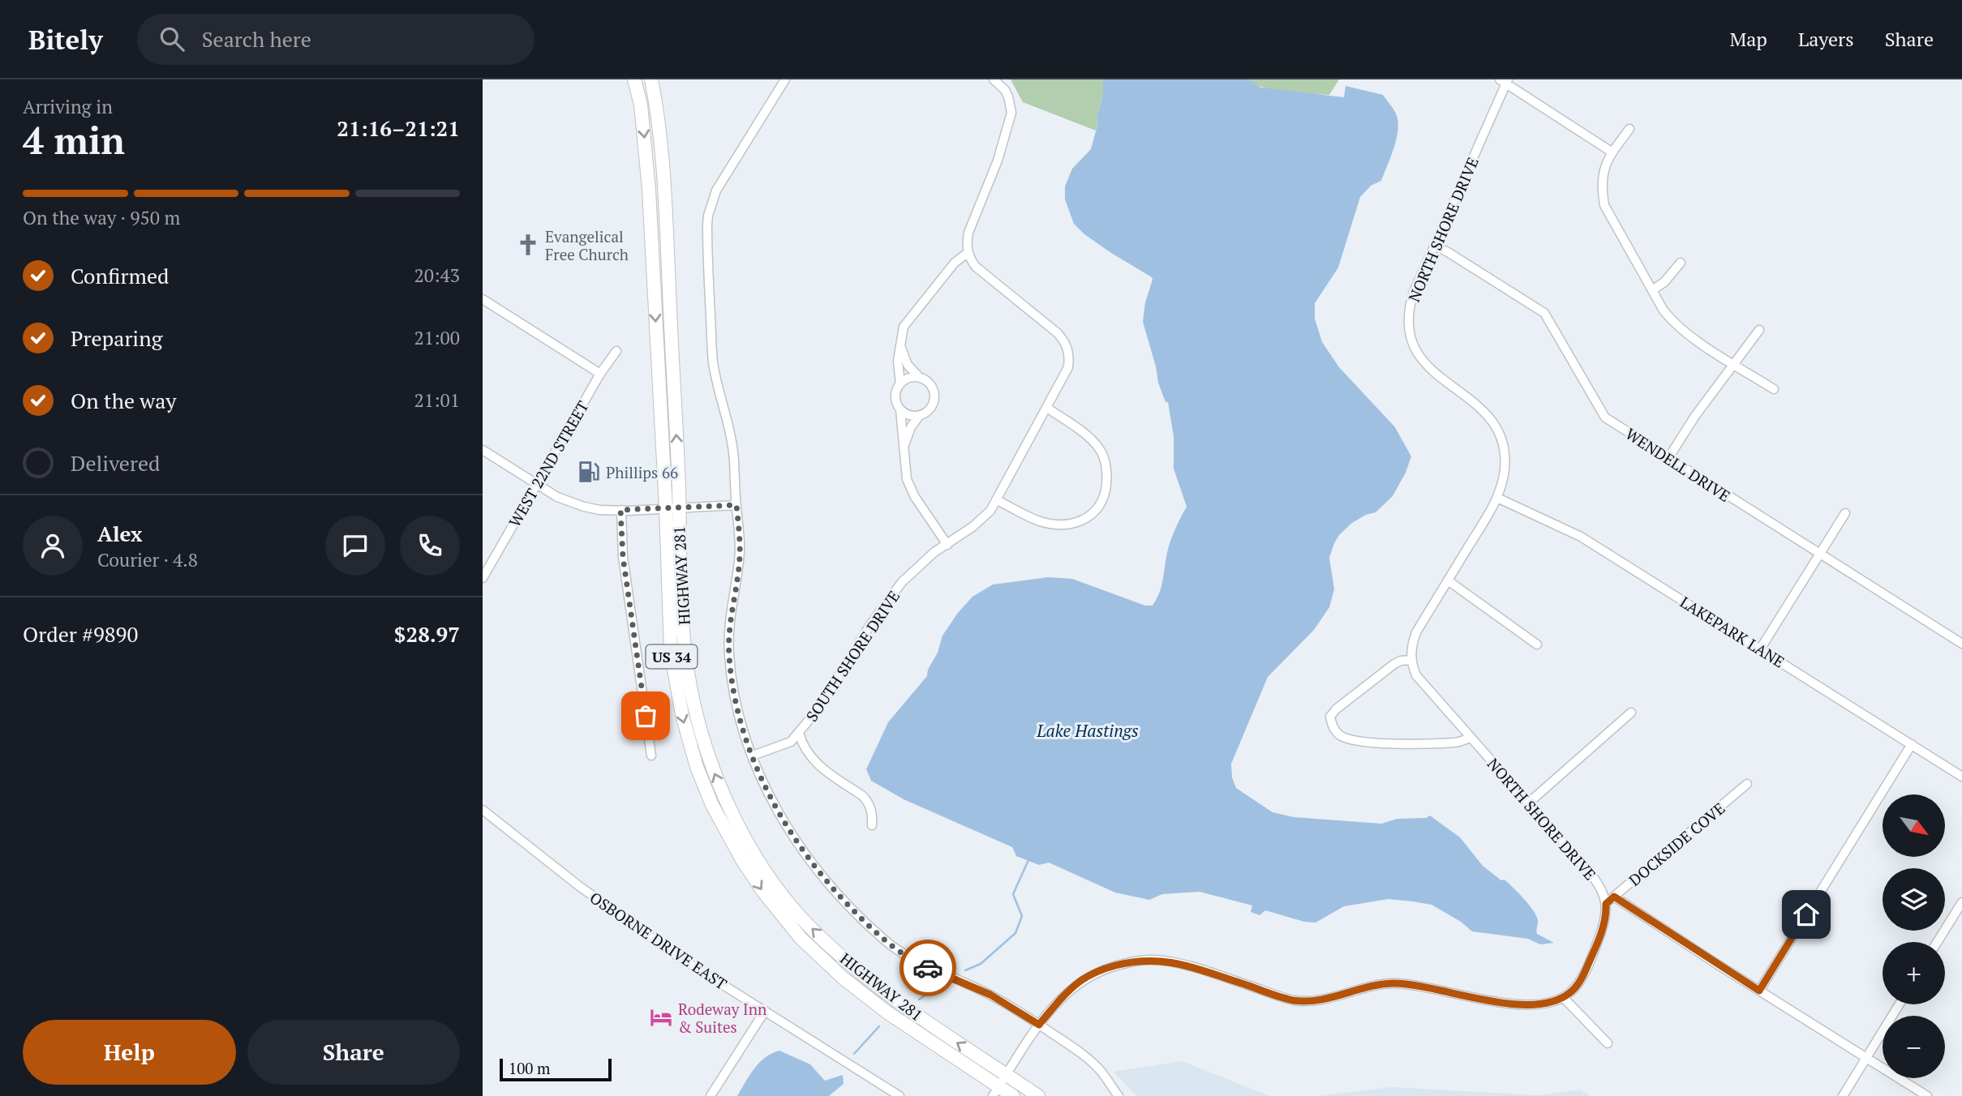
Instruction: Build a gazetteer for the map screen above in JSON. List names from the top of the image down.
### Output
{
  "streets": {
    "highway": ["HIGHWAY 281", "US 34"],
    "street": [
      "NORTH SHORE DRIVE",
      "WEST 22ND STREET",
      "WENDELL DRIVE",
      "LAKEPARK LANE",
      "SOUTH SHORE DRIVE",
      "DOCKSIDE COVE",
      "OSBORNE DRIVE EAST"
    ]
  },
  "crossings": [
    ["NORTH SHORE DRIVE", "WENDELL DRIVE"],
    ["NORTH SHORE DRIVE", "LAKEPARK LANE"],
    ["NORTH SHORE DRIVE", "DOCKSIDE COVE"]
  ],
  "water": ["Lake Hastings"],
  "places": {
    "church": ["Evangelical Free Church"],
    "fuel station": ["Phillips 66"],
    "hotel": ["Rodeway Inn & Suites"]
  },
  "scale_bar": "100 m",
  "north": "bottom right",
  "page": {
    "header": "Bitely",
    "search": "Search here",
    "nav": ["Map", "Layers", "Share"],
    "heading": ["4 min", "Arriving in", "21:16–21:21"],
    "panel": [
      "Alex",
      "Courier · 4.8",
      "Order #9890",
      "$28.97"
    ],
    "bar": "On the way · 950 m",
    "list": [
      ["Confirmed", "20:43"],
      ["Preparing", "21:00"],
      ["On the way", "21:01"],
      "Delivered"
    ],
    "map_buttons": ["+", "−"],
    "buttons": ["Help", "Share"],
    "scale": "100 m"
  }
}
